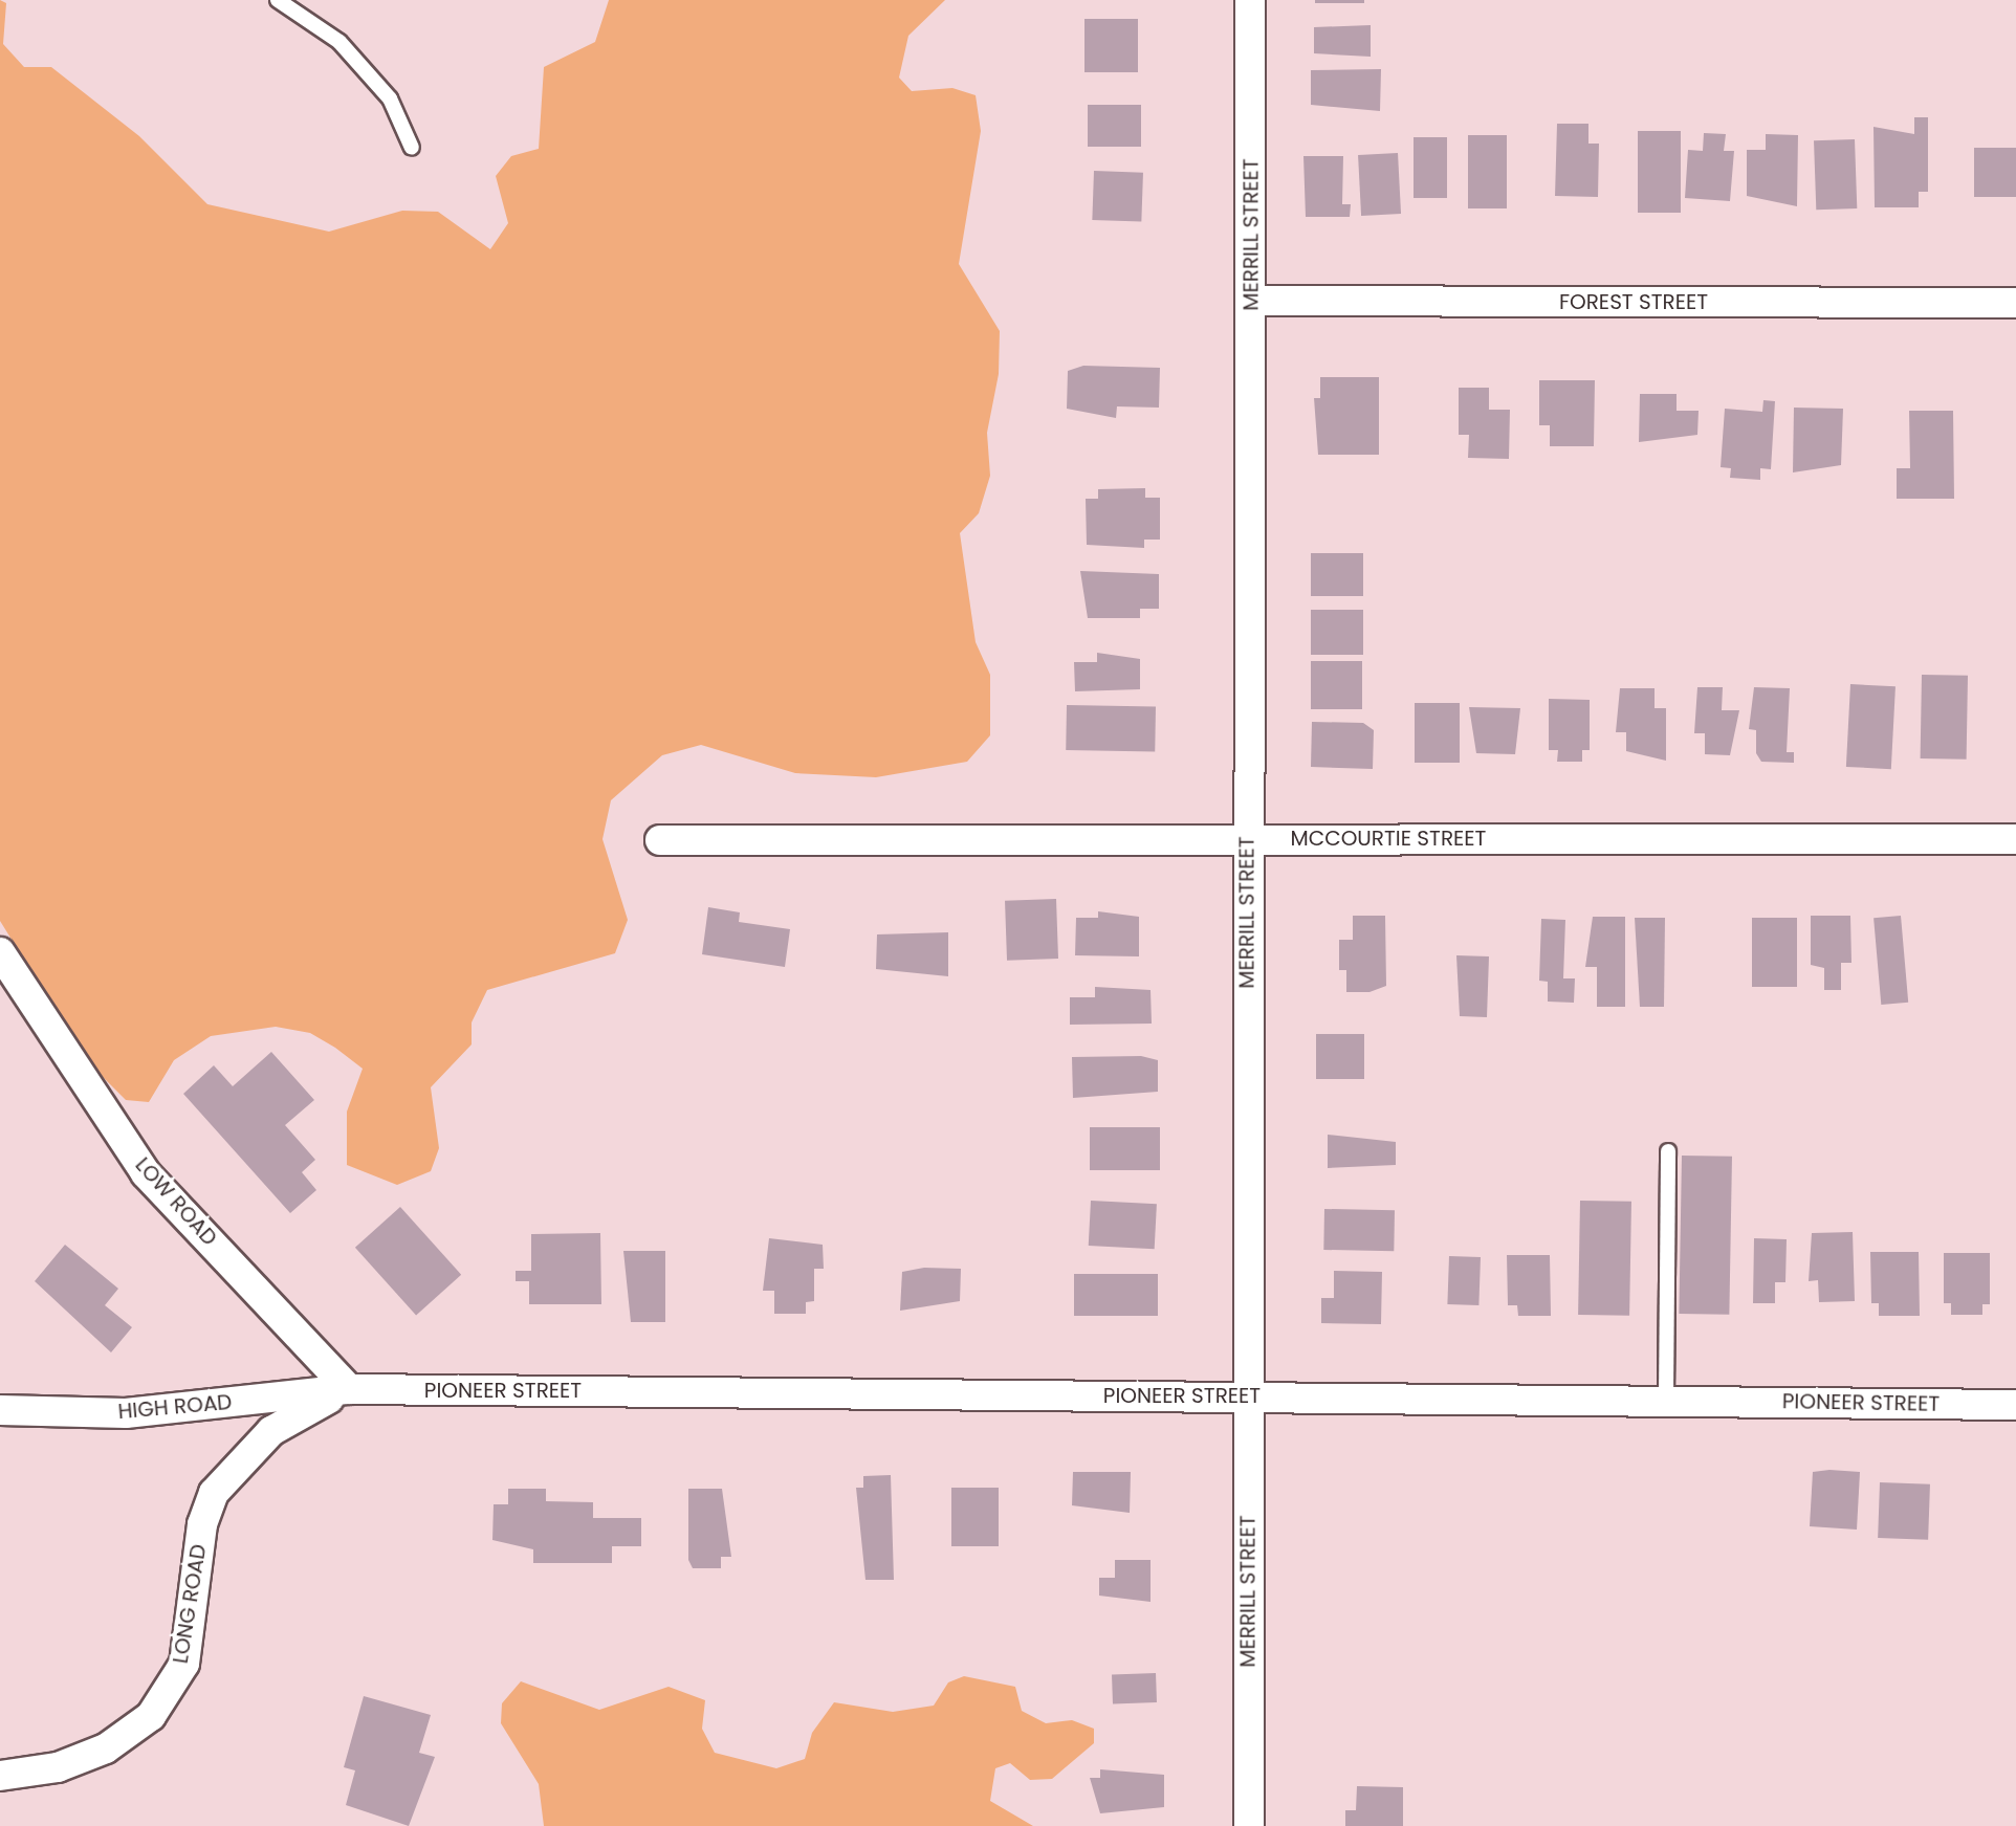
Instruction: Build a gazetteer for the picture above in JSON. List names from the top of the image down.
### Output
{
  "streets": {
    "street": [
      "MERRILL STREET",
      "FOREST STREET",
      "MCCOURTIE STREET",
      "LOW ROAD",
      "PIONEER STREET",
      "HIGH ROAD",
      "LONG ROAD"
    ]
  },
  "crossings": [
    ["MERRILL STREET", "FOREST STREET"],
    ["MERRILL STREET", "MCCOURTIE STREET"],
    ["MERRILL STREET", "PIONEER STREET"],
    ["LOW ROAD", "PIONEER STREET"],
    ["LOW ROAD", "HIGH ROAD"],
    ["LOW ROAD", "LONG ROAD"],
    ["PIONEER STREET", "HIGH ROAD"],
    ["PIONEER STREET", "LONG ROAD"],
    ["HIGH ROAD", "LONG ROAD"]
  ]
}
